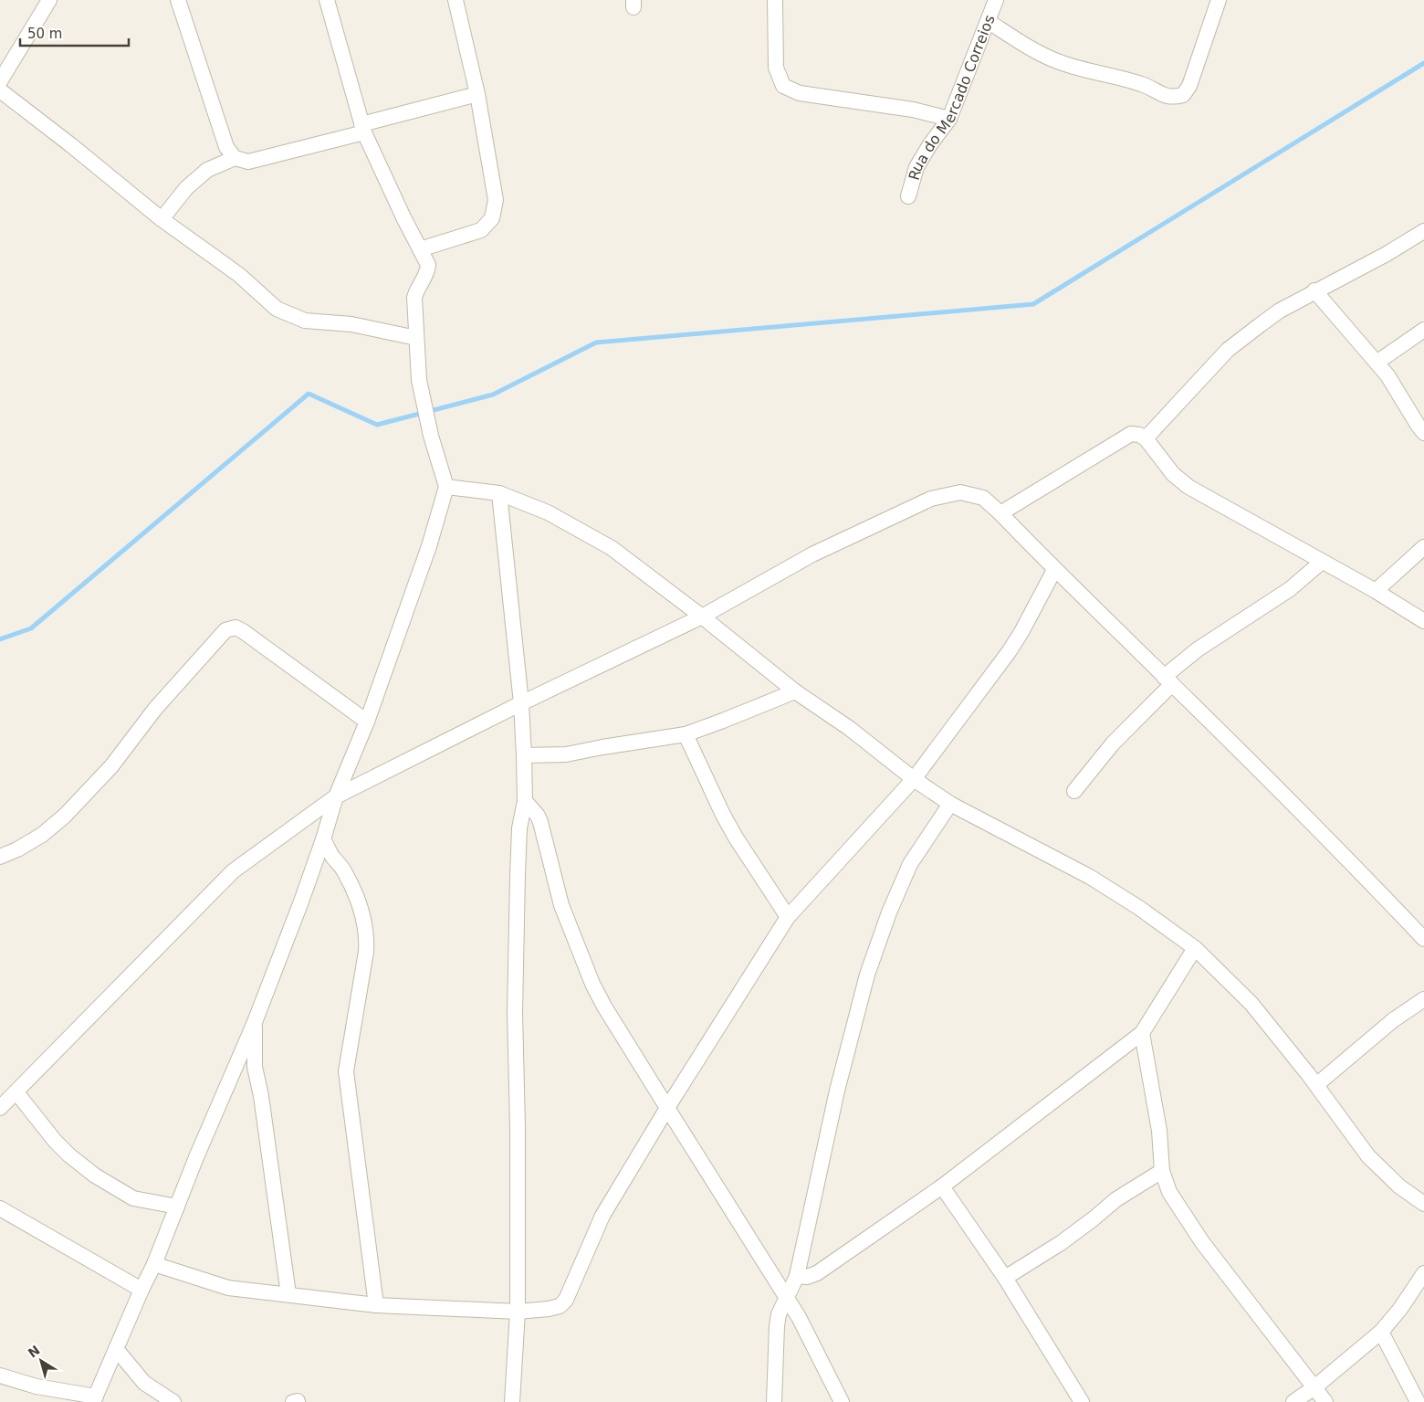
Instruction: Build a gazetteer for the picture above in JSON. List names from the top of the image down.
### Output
{
  "streets": {
    "street": ["Rua do Mercado Correios"]
  },
  "scale_bar": "50 m",
  "north": "top left"
}
